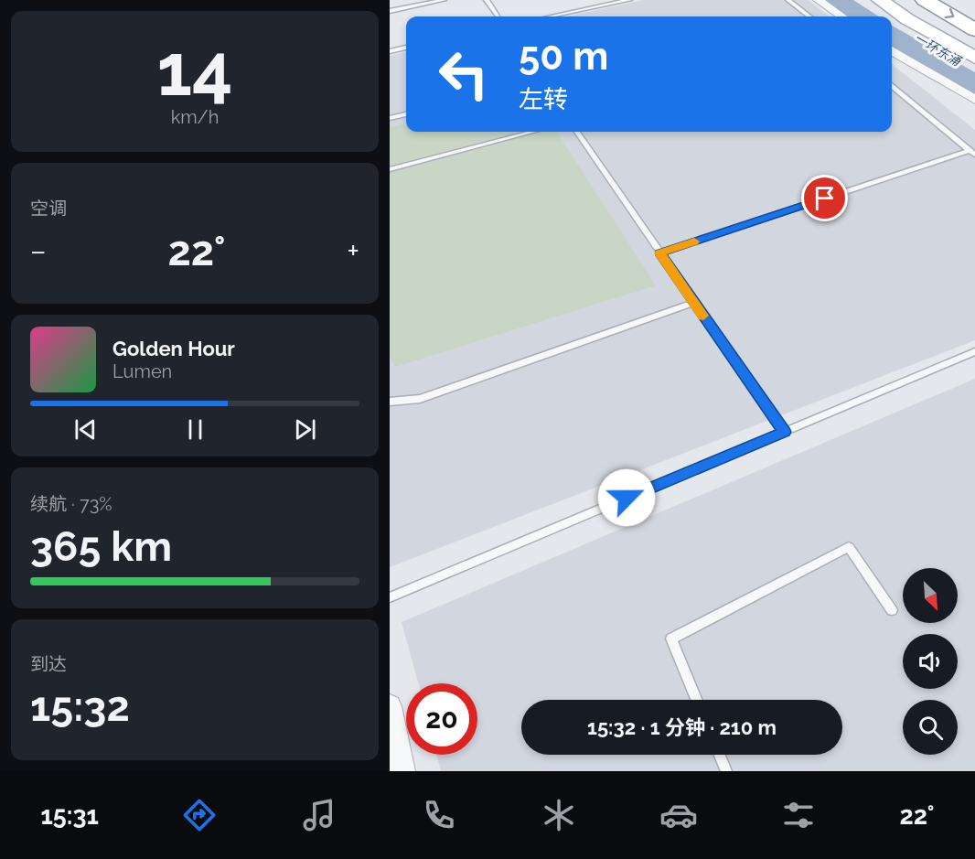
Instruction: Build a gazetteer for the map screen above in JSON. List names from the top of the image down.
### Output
{
  "water": ["一环东涌"],
  "north": "bottom right",
  "page": {
    "tile": [
      ["14", "km/h"],
      "空调",
      ["续航 · 73%", "365 km"],
      ["到达", "15:32"]
    ],
    "turn": ["50 m", "左转"],
    "heat": ["−", "22°", "+"],
    "song": ["Golden Hour", "Lumen"],
    "limit": "20",
    "trip": "15:32 · 1 分钟 · 210 m",
    "tabs": ["15:31", "22°"]
  }
}
